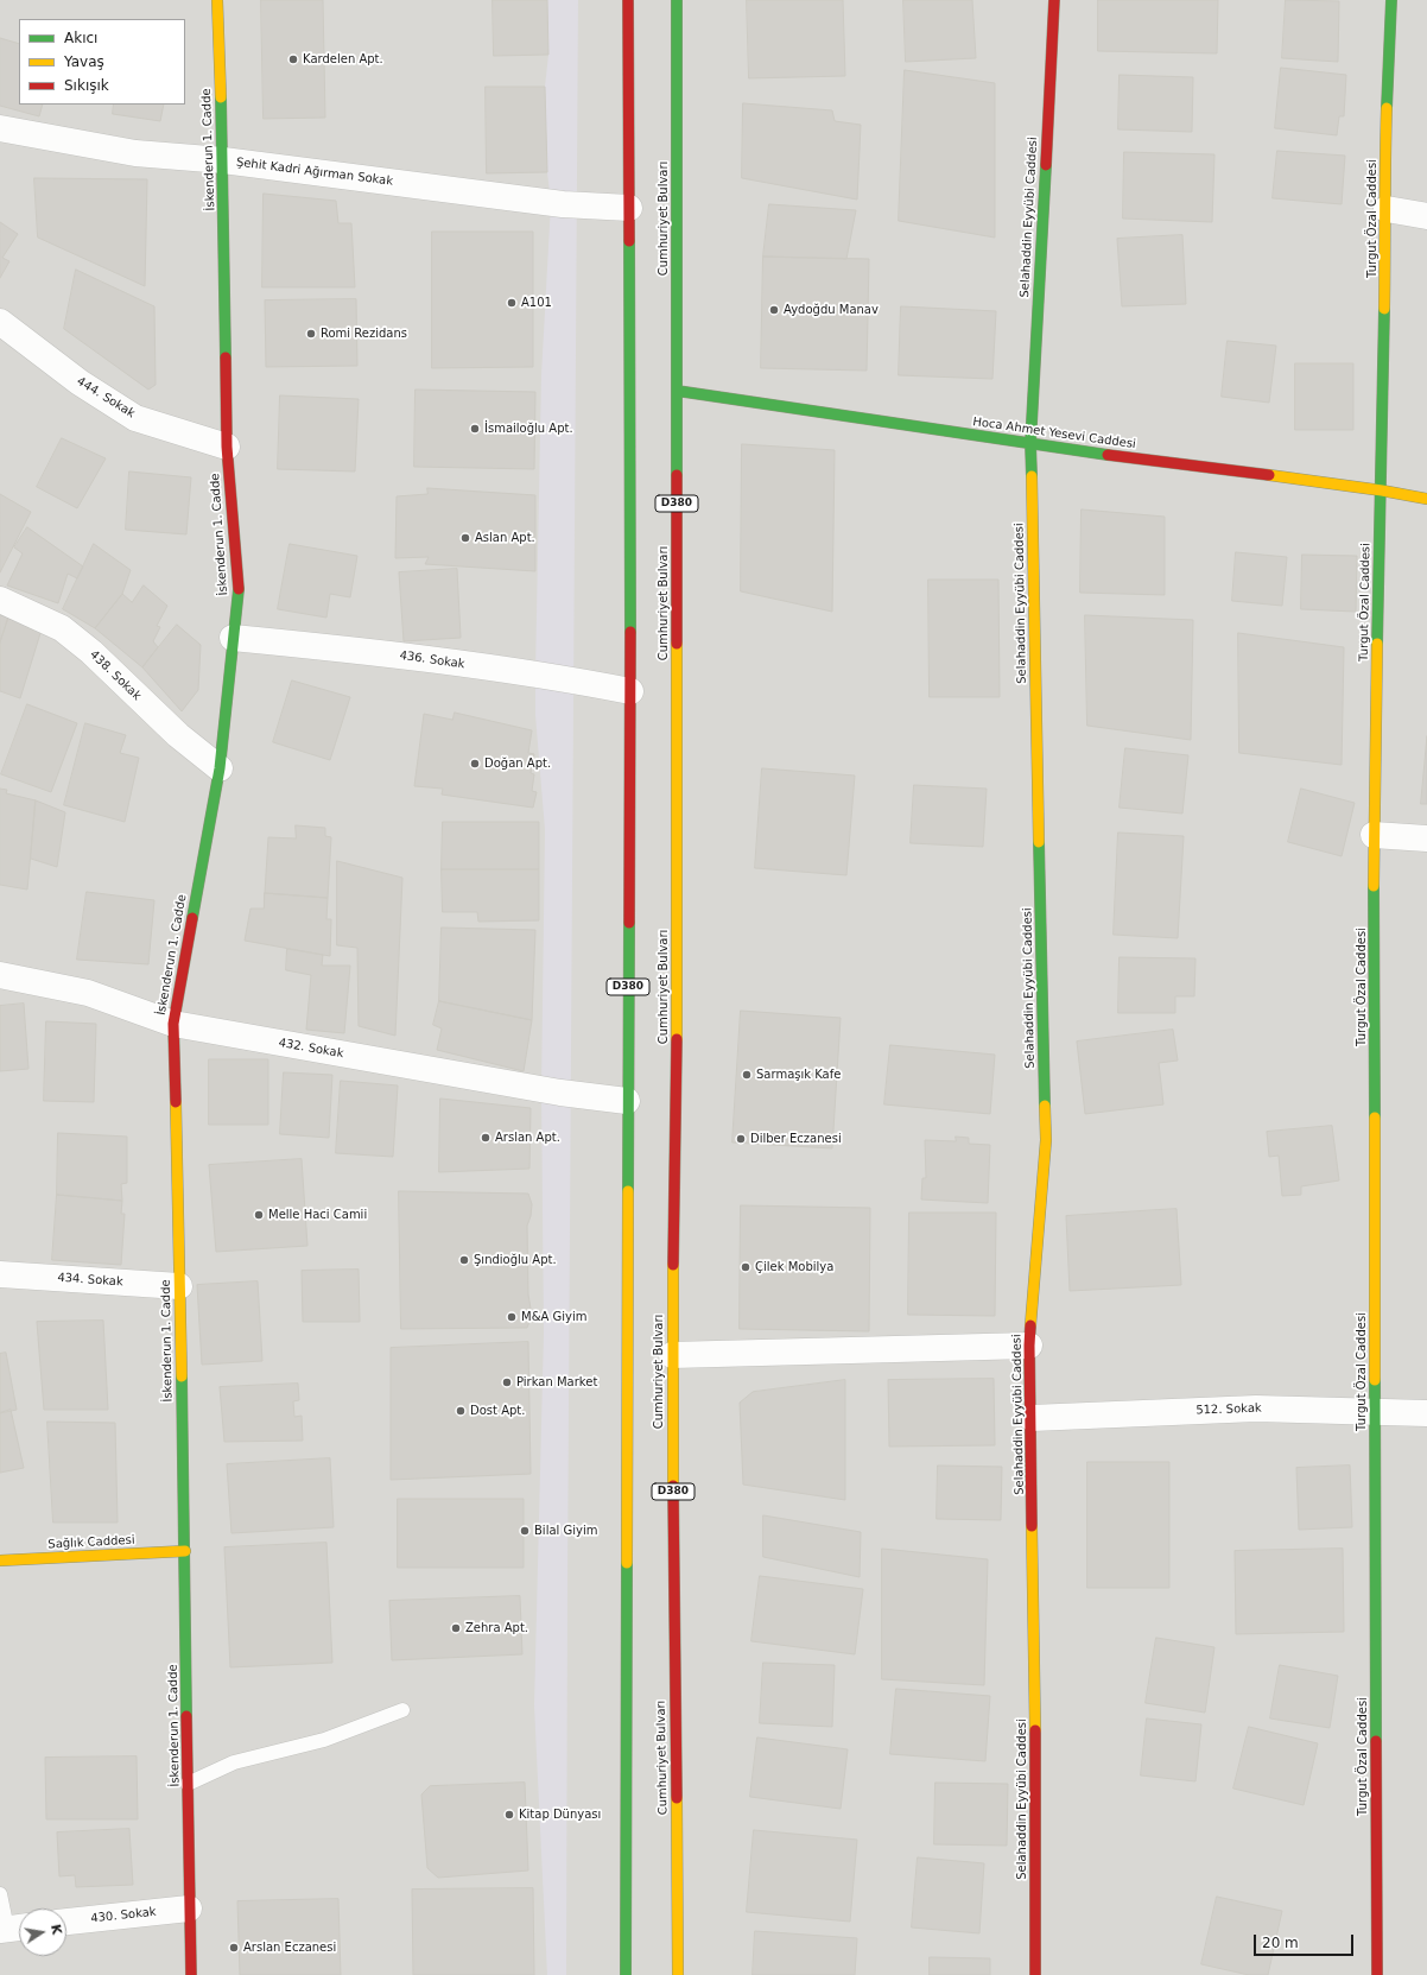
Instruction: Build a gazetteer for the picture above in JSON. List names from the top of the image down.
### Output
{
  "streets": {
    "street": [
      "İskenderun 1. Cadde",
      "Şehit Kadri Ağırman Sokak",
      "Selahaddin Eyyübi Caddesi",
      "Cumhuriyet Bulvarı",
      "Turgut Özal Caddesi",
      "444. Sokak",
      "Hoca Ahmet Yesevi Caddesi",
      "D380",
      "436. Sokak",
      "438. Sokak",
      "432. Sokak",
      "434. Sokak",
      "512. Sokak",
      "Sağlık Caddesi",
      "430. Sokak"
    ]
  },
  "crossings": [
    ["İskenderun 1. Cadde", "Şehit Kadri Ağırman Sokak"],
    ["İskenderun 1. Cadde", "444. Sokak"],
    ["İskenderun 1. Cadde", "436. Sokak"],
    ["İskenderun 1. Cadde", "438. Sokak"],
    ["İskenderun 1. Cadde", "432. Sokak"],
    ["İskenderun 1. Cadde", "434. Sokak"],
    ["İskenderun 1. Cadde", "Sağlık Caddesi"],
    ["İskenderun 1. Cadde", "430. Sokak"],
    ["Şehit Kadri Ağırman Sokak", "D380"],
    ["Selahaddin Eyyübi Caddesi", "Hoca Ahmet Yesevi Caddesi"],
    ["Selahaddin Eyyübi Caddesi", "512. Sokak"],
    ["Cumhuriyet Bulvarı", "Hoca Ahmet Yesevi Caddesi"],
    ["Turgut Özal Caddesi", "Hoca Ahmet Yesevi Caddesi"],
    ["Turgut Özal Caddesi", "512. Sokak"],
    ["D380", "436. Sokak"],
    ["D380", "432. Sokak"]
  ],
  "places": [
    "Kardelen Apt.",
    "A101",
    "Aydoğdu Manav",
    "Romi Rezidans",
    "İsmailoğlu Apt.",
    "Aslan Apt.",
    "Doğan Apt.",
    "Sarmaşık Kafe",
    "Arslan Apt.",
    "Dilber Eczanesi",
    "Melle Haci Camii",
    "Şındioğlu Apt.",
    "Çilek Mobilya",
    "M&A Giyim",
    "Pirkan Market",
    "Dost Apt.",
    "Bilal Giyim",
    "Zehra Apt.",
    "Kitap Dünyası",
    "Arslan Eczanesi"
  ],
  "legend": ["Akıcı", "Yavaş", "Sıkışık"],
  "scale_bar": "20 m",
  "north": "right"
}
